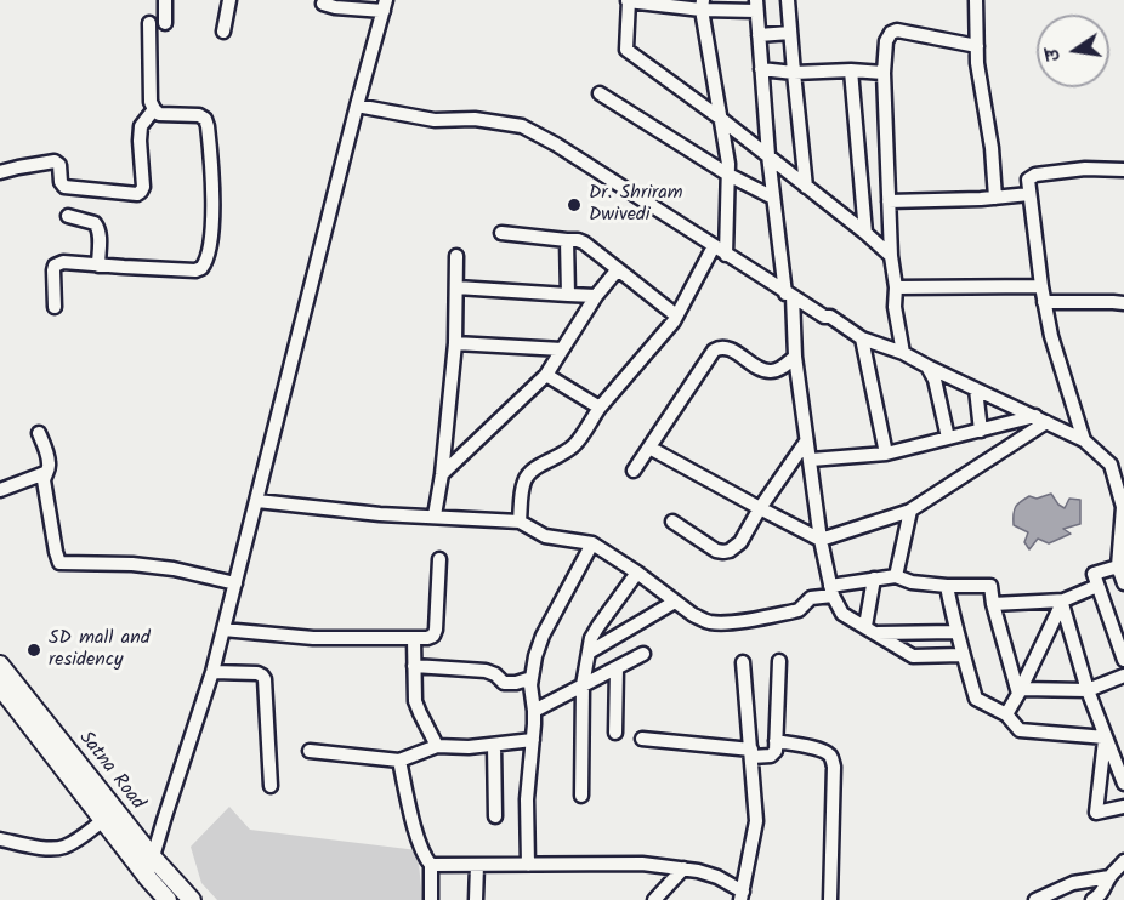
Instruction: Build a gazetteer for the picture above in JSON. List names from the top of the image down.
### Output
{
  "streets": {
    "main road": ["Satna Road"]
  },
  "places": ["Dr. Shriram Dwivedi", "SD mall and residency"],
  "north": "left"
}
